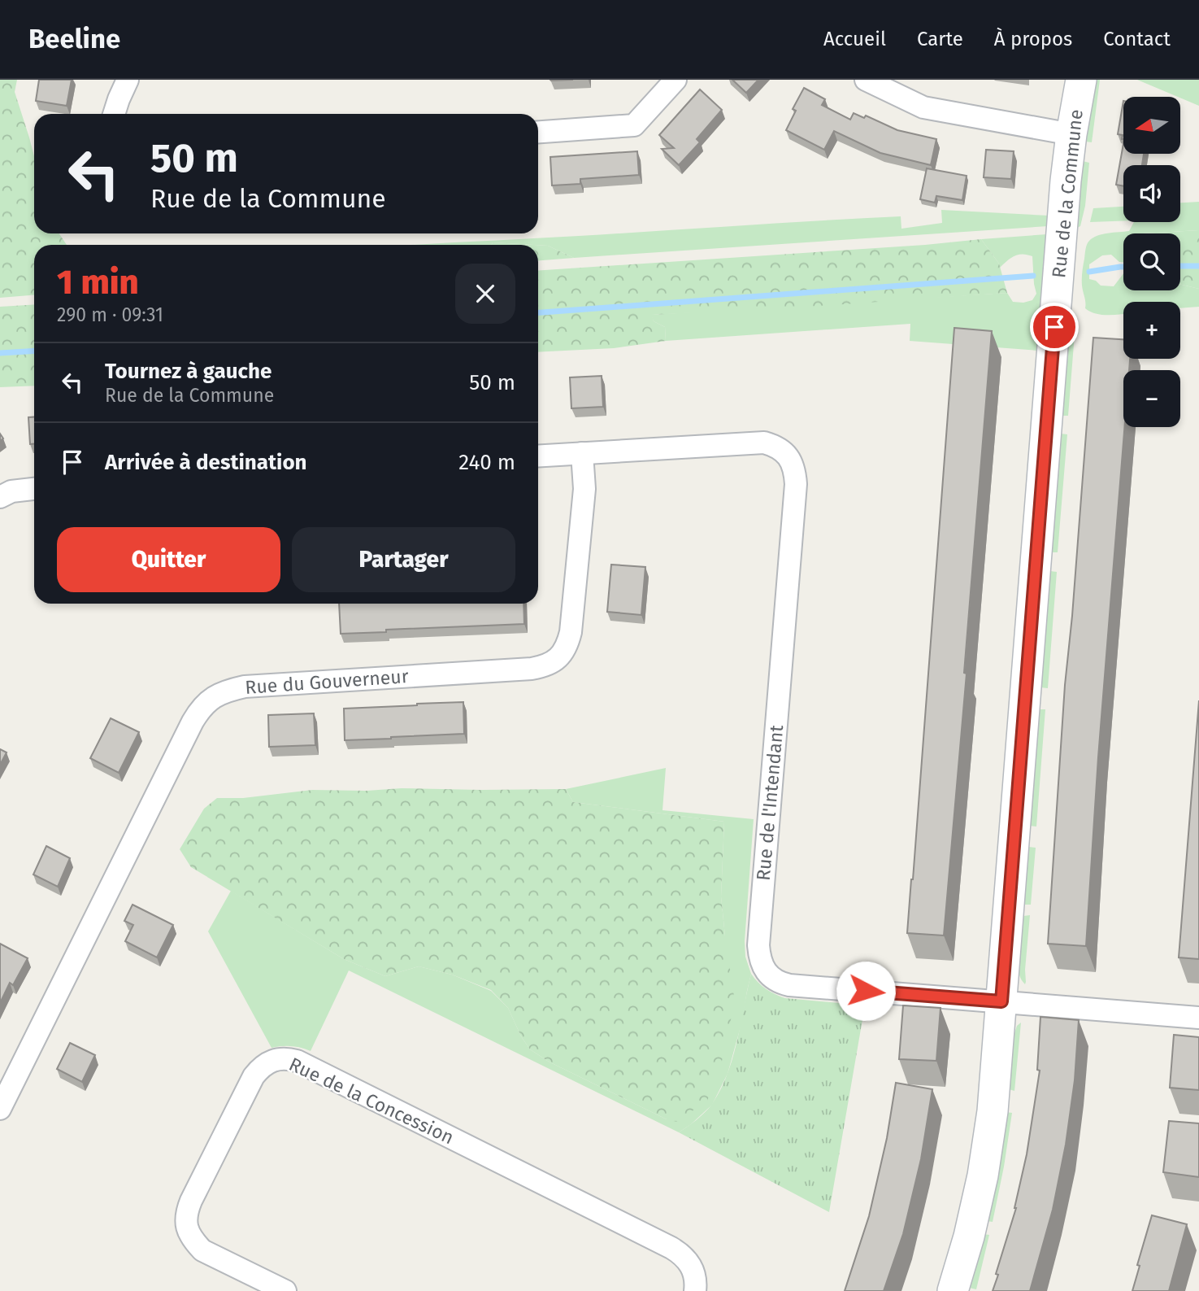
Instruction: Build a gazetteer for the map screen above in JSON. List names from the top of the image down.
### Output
{
  "streets": {
    "street": [
      "Rue de la Commune",
      "Rue du Gouverneur",
      "Rue de l'Intendant",
      "Rue de la Concession"
    ]
  },
  "crossings": [
    ["Rue de la Commune", "Rue de l'Intendant"],
    ["Rue du Gouverneur", "Rue de l'Intendant"]
  ],
  "north": "left",
  "page": {
    "header": "Beeline",
    "nav": [
      "Accueil",
      "Carte",
      "À propos",
      "Contact"
    ],
    "map_buttons": ["+", "−"],
    "turn": ["50 m", "Rue de la Commune"],
    "heading": ["1 min", "290 m · 09:31"],
    "list": [
      {
        "name": "Tournez à gauche",
        "note": "Rue de la Commune",
        "value": "50 m"
      },
      {
        "name": "Arrivée à destination",
        "value": "240 m"
      }
    ],
    "buttons": ["Quitter", "Partager"]
  }
}
